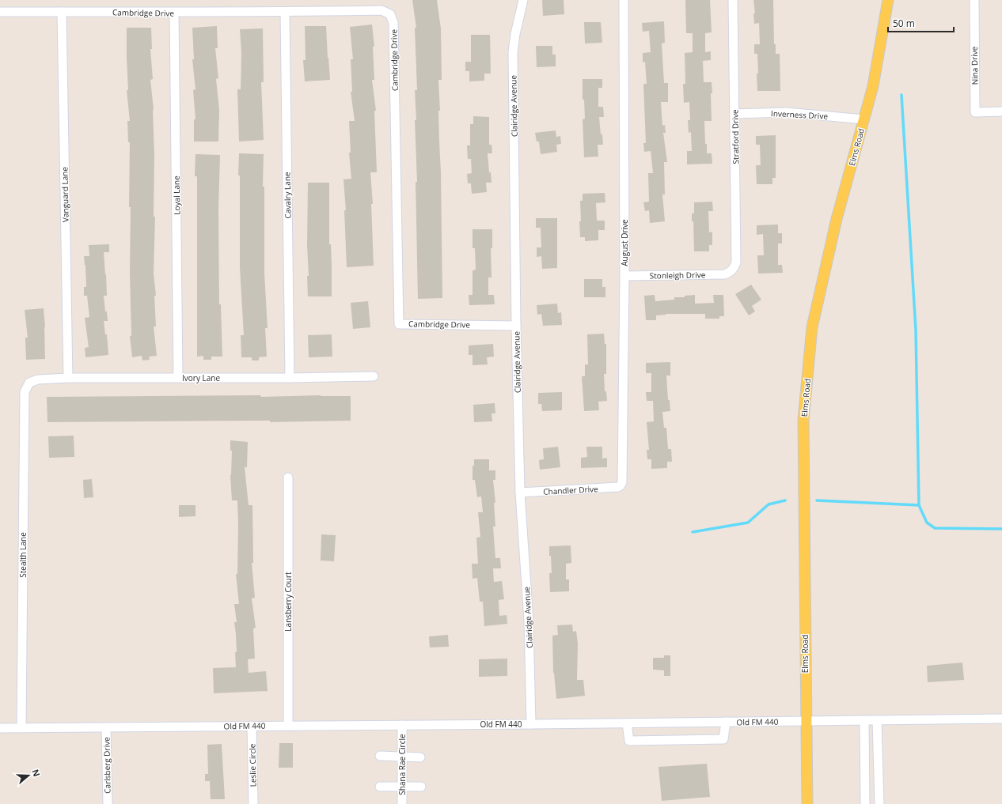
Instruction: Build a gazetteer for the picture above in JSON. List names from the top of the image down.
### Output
{
  "streets": {
    "main road": ["Elms Road"],
    "street": [
      "Cambridge Drive",
      "Nina Drive",
      "Clairidge Avenue",
      "Inverness Drive",
      "Stratford Drive",
      "Vanguard Lane",
      "Loyal Lane",
      "Cavalry Lane",
      "August Drive",
      "Stonleigh Drive",
      "Ivory Lane",
      "Chandler Drive",
      "Stealth Lane",
      "Lansberry Court",
      "Old FM 440",
      "Shana Rae Circle",
      "Carlsberg Drive",
      "Leslie Circle"
    ]
  },
  "crossings": [
    ["Cambridge Drive", "Clairidge Avenue"],
    ["Cambridge Drive", "Vanguard Lane"],
    ["Cambridge Drive", "Loyal Lane"],
    ["Cambridge Drive", "Cavalry Lane"],
    ["Clairidge Avenue", "Chandler Drive"],
    ["Clairidge Avenue", "Old FM 440"],
    ["Inverness Drive", "Stratford Drive"],
    ["Inverness Drive", "Elms Road"],
    ["Stratford Drive", "Stonleigh Drive"],
    ["Elms Road", "Old FM 440"],
    ["Vanguard Lane", "Ivory Lane"],
    ["Loyal Lane", "Ivory Lane"],
    ["Cavalry Lane", "Ivory Lane"],
    ["August Drive", "Stonleigh Drive"],
    ["August Drive", "Chandler Drive"],
    ["Ivory Lane", "Stealth Lane"],
    ["Stealth Lane", "Old FM 440"],
    ["Lansberry Court", "Old FM 440"],
    ["Old FM 440", "Shana Rae Circle"],
    ["Old FM 440", "Carlsberg Drive"],
    ["Old FM 440", "Leslie Circle"]
  ],
  "scale_bar": "50 m",
  "north": "right"
}
